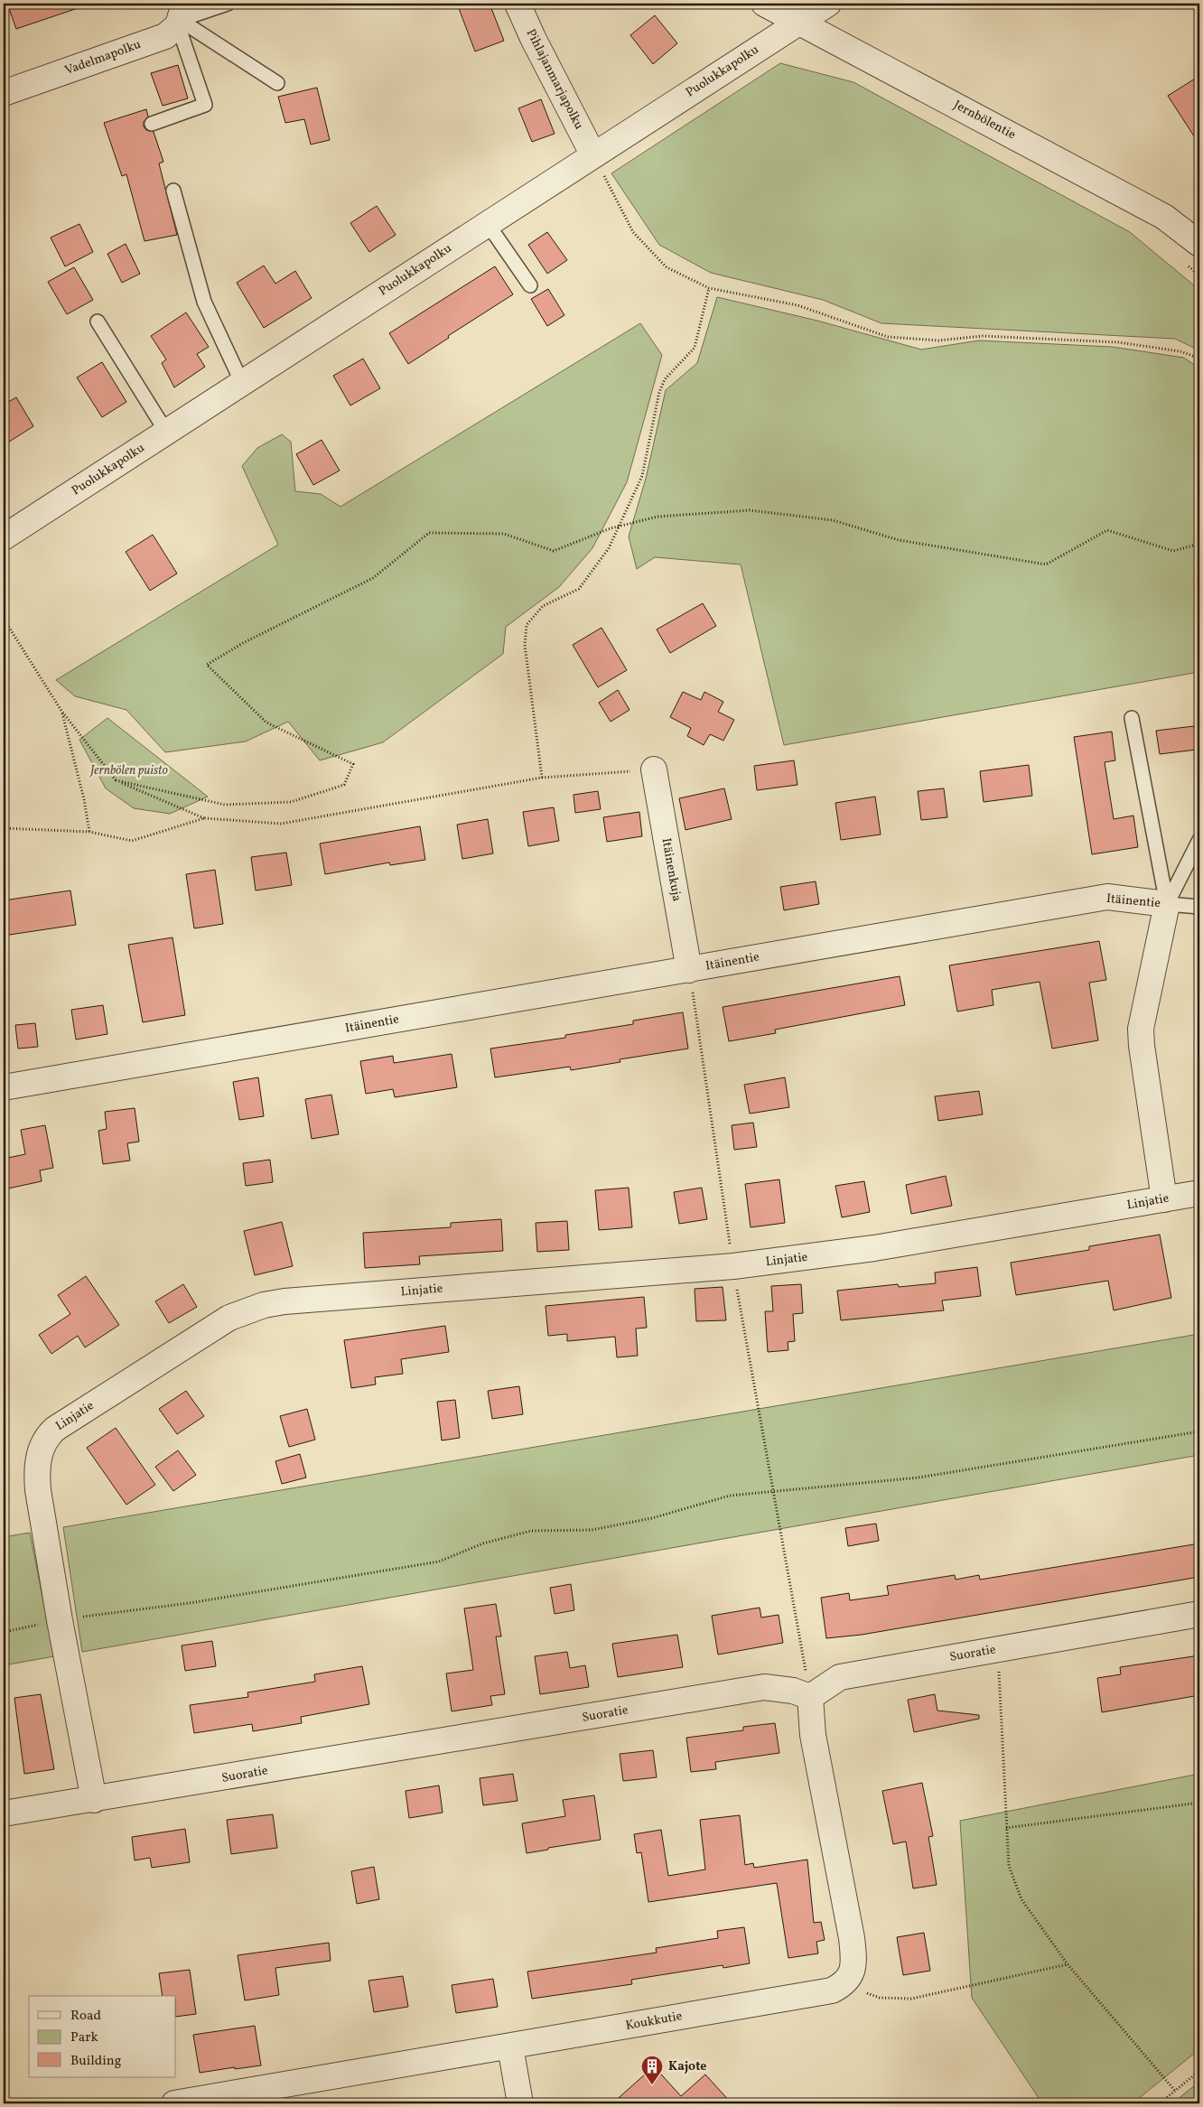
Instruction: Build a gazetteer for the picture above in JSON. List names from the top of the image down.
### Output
{
  "streets": {
    "street": [
      "Vadelmapolku",
      "Puolukkapolku",
      "Pihlajanmarjapolku",
      "Jernbölentie",
      "Itäinenkuja",
      "Itäinentie",
      "Linjatie",
      "Suoratie",
      "Koukkutie"
    ]
  },
  "crossings": [
    ["Puolukkapolku", "Pihlajanmarjapolku"],
    ["Puolukkapolku", "Jernbölentie"],
    ["Itäinenkuja", "Itäinentie"],
    ["Itäinentie", "Linjatie"],
    ["Linjatie", "Suoratie"],
    ["Suoratie", "Koukkutie"]
  ],
  "parks": ["Jernbölen puisto"],
  "places": {
    "building": ["Kajote"]
  },
  "legend": ["Road", "Park", "Building"]
}
